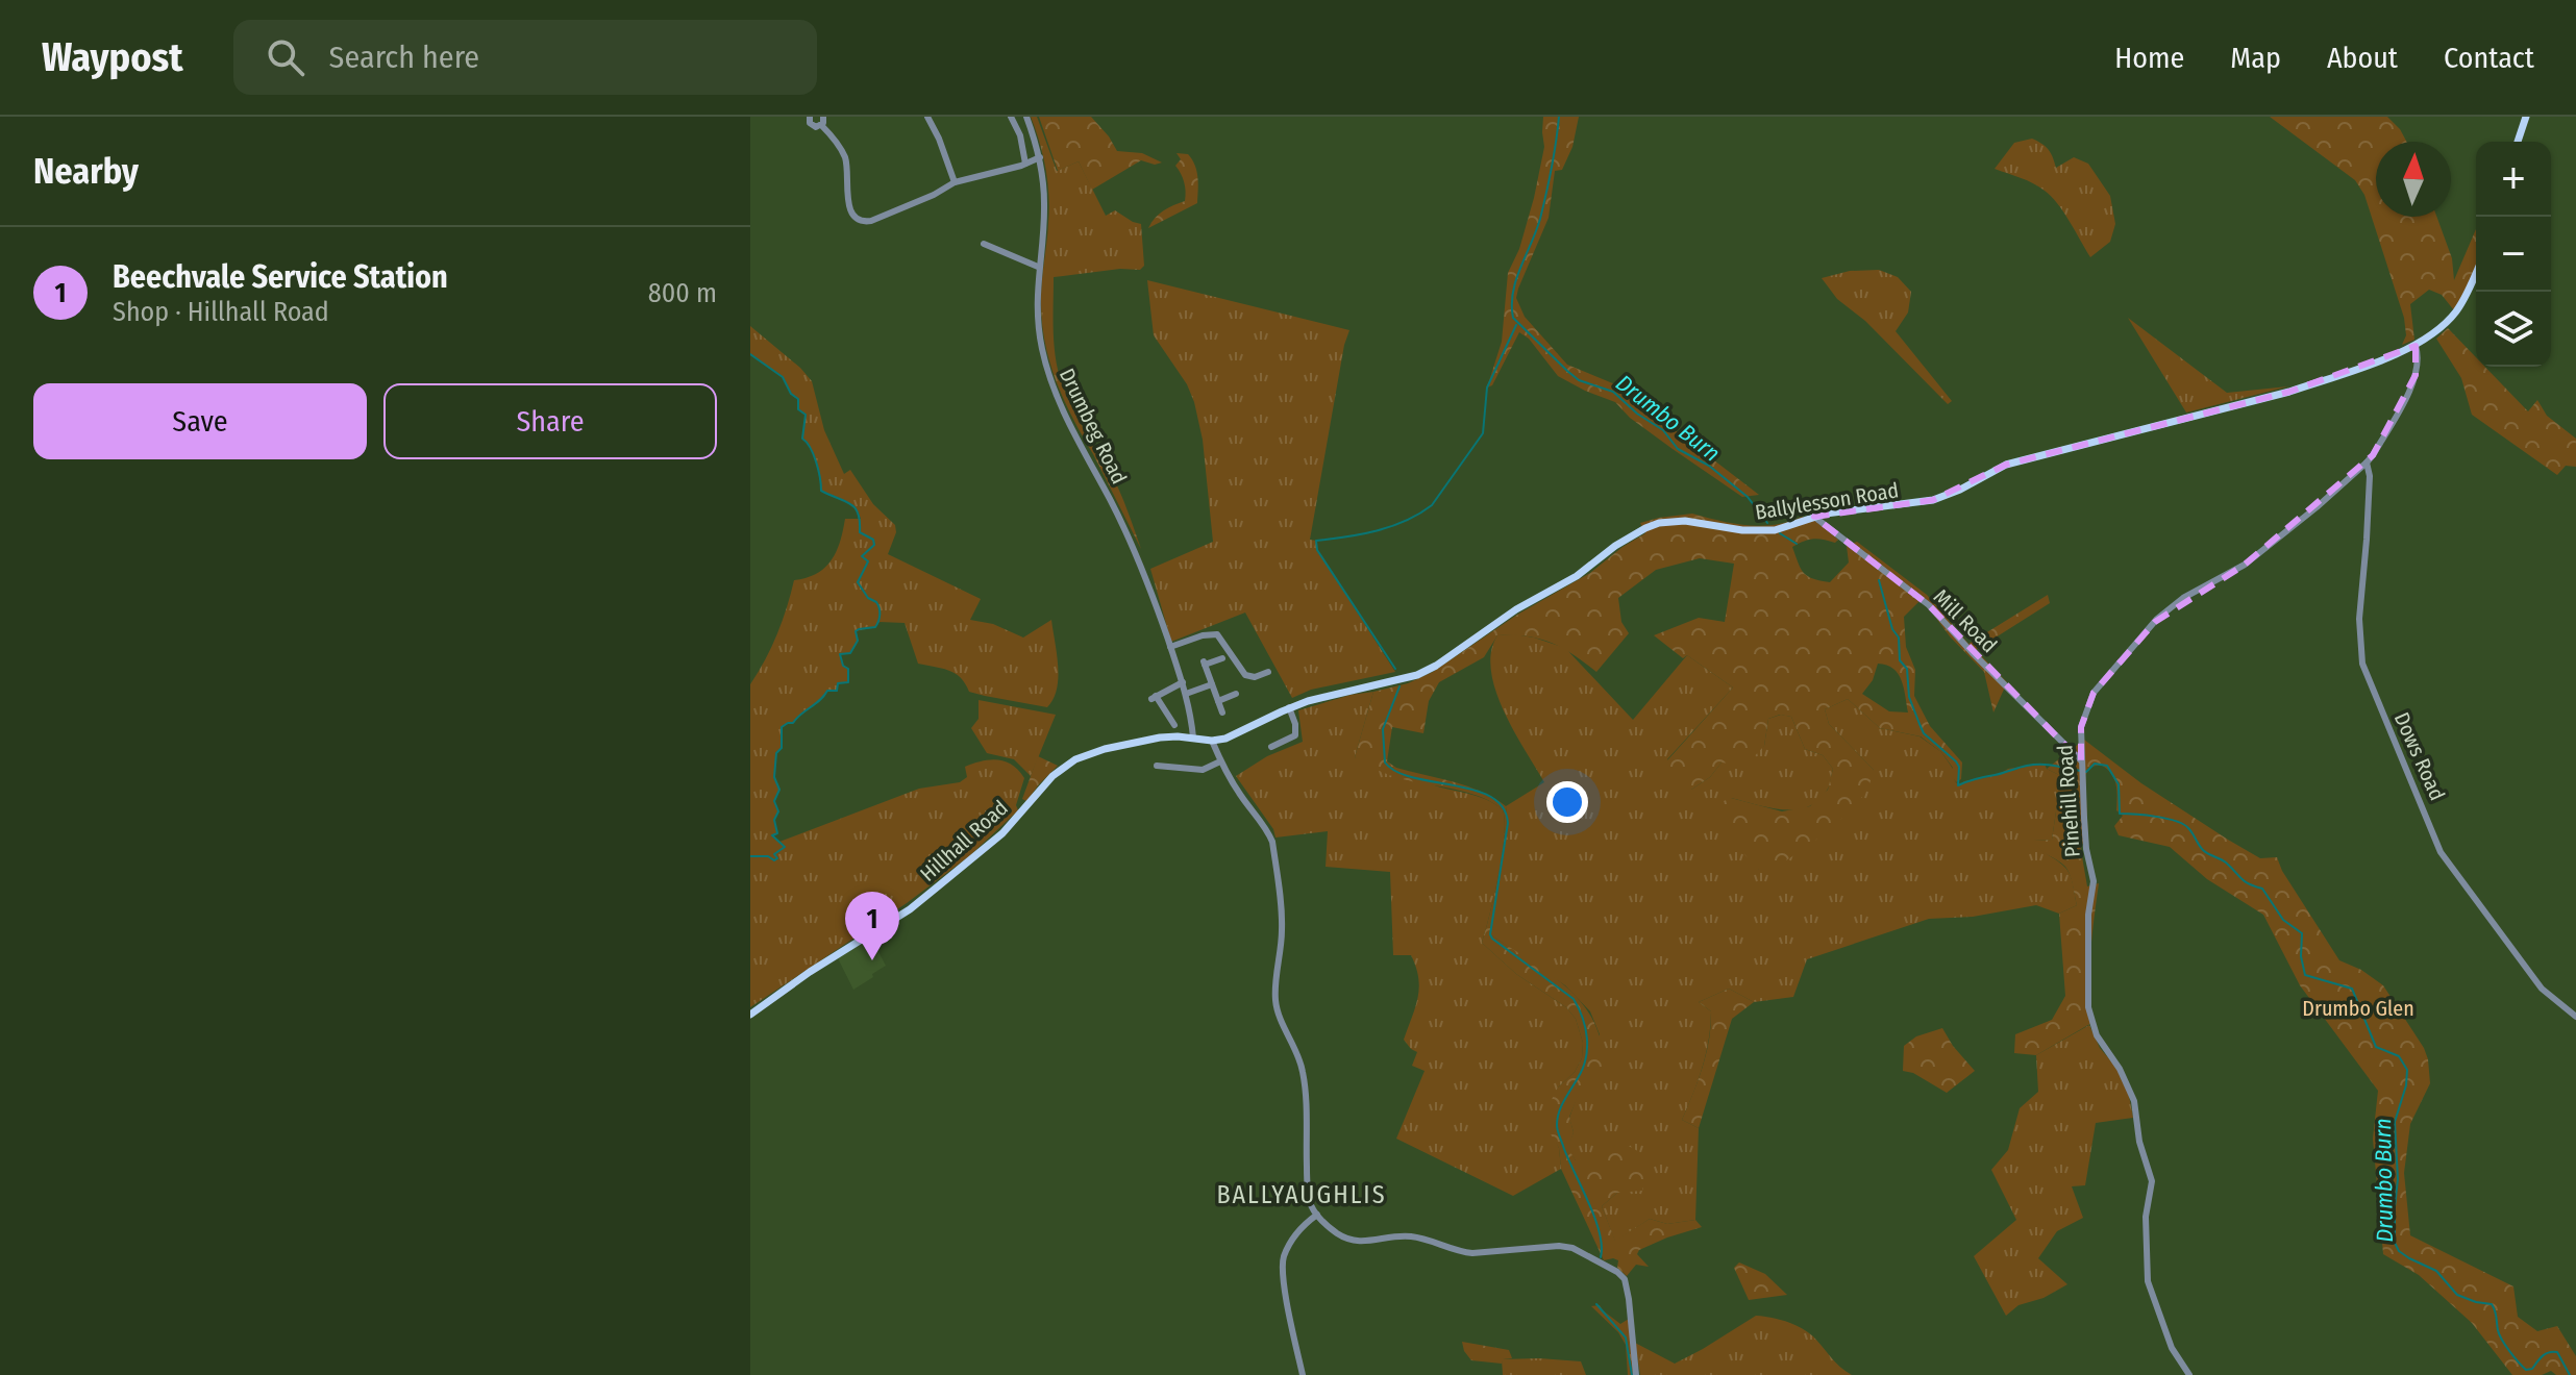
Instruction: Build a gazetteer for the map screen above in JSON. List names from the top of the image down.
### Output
{
  "streets": {
    "main road": ["Ballylesson Road", "Hillhall Road"],
    "street": [
      "Drumbeg Road",
      "Mill Road",
      "Dows Road",
      "Pinehill Road"
    ]
  },
  "crossings": [
    ["Drumbeg Road", "Hillhall Road"],
    ["Ballylesson Road", "Mill Road"],
    ["Ballylesson Road", "Pinehill Road"],
    ["Ballylesson Road", "Hillhall Road"],
    ["Mill Road", "Pinehill Road"],
    ["Dows Road", "Pinehill Road"]
  ],
  "districts": ["BALLYAUGHLIS"],
  "water": ["Drumbo Burn"],
  "parks": ["Drumbo Glen"],
  "north": "top",
  "page": {
    "header": "Waypost",
    "search": "Search here",
    "nav": [
      "Home",
      "Map",
      "About",
      "Contact"
    ],
    "heading": "Nearby",
    "map_buttons": ["+", "−"],
    "list": [
      {
        "mark": "1",
        "name": "Beechvale Service Station",
        "note": "Shop · Hillhall Road",
        "value": "800 m"
      }
    ],
    "buttons": ["Save", "Share"],
    "pins": "1"
  }
}
